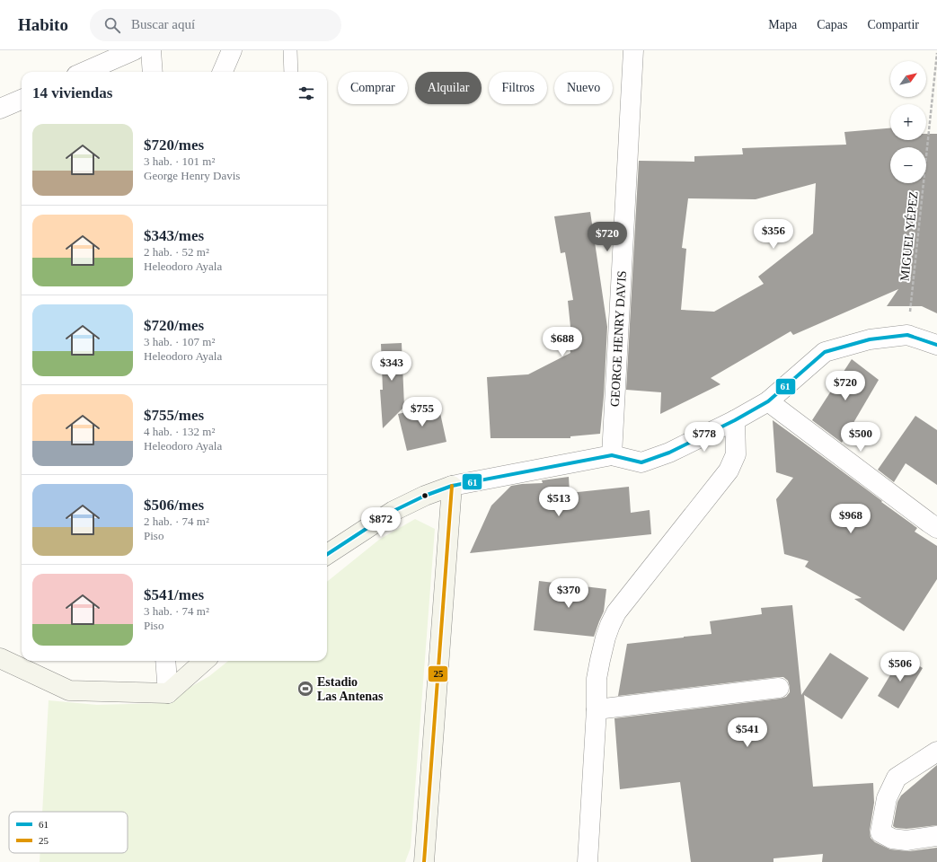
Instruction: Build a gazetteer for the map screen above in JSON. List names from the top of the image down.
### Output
{
  "streets": {
    "street": ["GEORGE HENRY DAVIS"],
    "path": ["MIGUEL YÉPEZ"]
  },
  "places": {
    "sports": ["Estadio Las Antenas"]
  },
  "lines": ["transit line 61", "transit line 25"],
  "legend": ["61", "25"],
  "north": "top right",
  "page": {
    "header": "Habito",
    "search": "Buscar aquí",
    "nav": ["Mapa", "Capas", "Compartir"],
    "map_buttons": ["+", "−"],
    "chip": [
      "Comprar",
      "Alquilar",
      "Filtros",
      "Nuevo"
    ],
    "heading": "14 viviendas",
    "list": [
      {
        "name": "$720/mes",
        "note": "3 hab. · 101 m² · George Henry Davis"
      },
      {
        "name": "$343/mes",
        "note": "2 hab. · 52 m² · Heleodoro Ayala"
      },
      {
        "name": "$720/mes",
        "note": "3 hab. · 107 m² · Heleodoro Ayala"
      },
      {
        "name": "$755/mes",
        "note": "4 hab. · 132 m² · Heleodoro Ayala"
      },
      {
        "name": "$506/mes",
        "note": "2 hab. · 74 m² · Piso"
      },
      {
        "name": "$541/mes",
        "note": "3 hab. · 74 m² · Piso"
      }
    ],
    "price": [
      "$356",
      "$720",
      "$688",
      "$343",
      "$720",
      "$755",
      "$778",
      "$500",
      "$513",
      "$968",
      "$872",
      "$370",
      "$506",
      "$541"
    ]
  }
}
